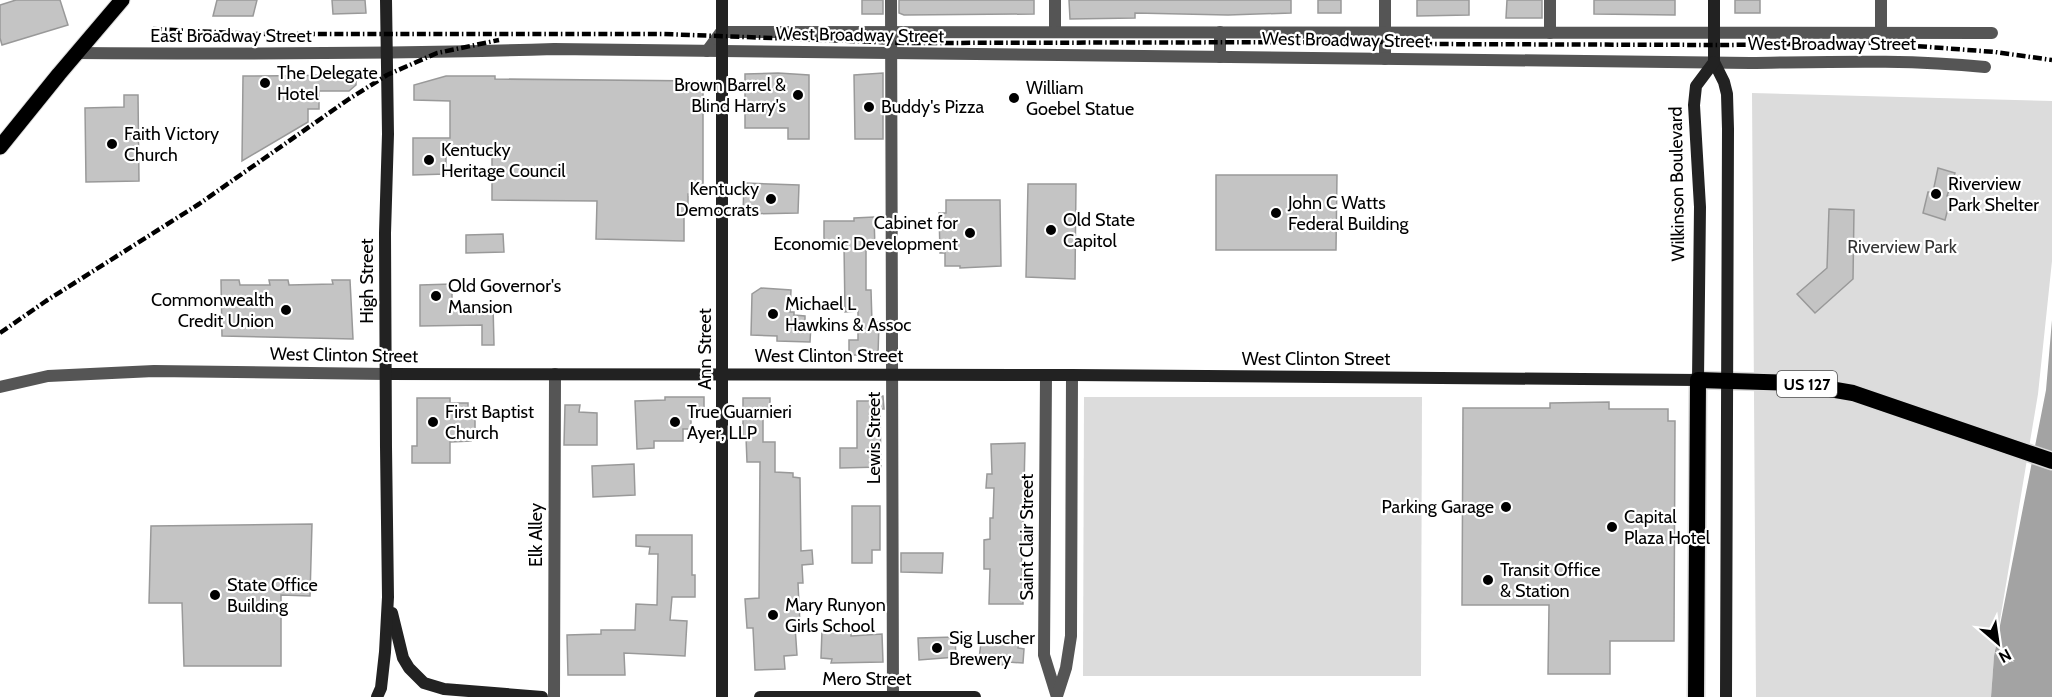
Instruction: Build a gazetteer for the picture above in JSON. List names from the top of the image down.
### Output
{
  "streets": {
    "highway": ["Wilkinson Boulevard", "US 127"],
    "main road": [
      "High Street",
      "Ann Street",
      "West Clinton Street",
      "Mero Street"
    ],
    "street": [
      "West Broadway Street",
      "East Broadway Street",
      "Lewis Street",
      "Elk Alley",
      "Saint Clair Street"
    ]
  },
  "crossings": [
    ["West Broadway Street", "East Broadway Street"],
    ["West Broadway Street", "Wilkinson Boulevard"],
    ["West Broadway Street", "High Street"],
    ["West Broadway Street", "Ann Street"],
    ["West Broadway Street", "Lewis Street"],
    ["East Broadway Street", "High Street"],
    ["Wilkinson Boulevard", "West Clinton Street"],
    ["Wilkinson Boulevard", "US 127"],
    ["High Street", "West Clinton Street"],
    ["Ann Street", "West Clinton Street"],
    ["West Clinton Street", "US 127"],
    ["West Clinton Street", "Lewis Street"],
    ["West Clinton Street", "Elk Alley"],
    ["West Clinton Street", "Saint Clair Street"],
    ["Lewis Street", "Mero Street"]
  ],
  "parks": ["Riverview Park"],
  "places": [
    "The Delegate Hotel",
    "Brown Barrel & Blind Harry's",
    "William Goebel Statue",
    "Buddy's Pizza",
    "Faith Victory Church",
    "Kentucky Heritage Council",
    "Riverview Park Shelter",
    "Kentucky Democrats",
    "John C Watts Federal Building",
    "Old State Capitol",
    "Cabinet for Economic Development",
    "Old Governor's Mansion",
    "Commonwealth Credit Union",
    "Michael L Hawkins & Assoc",
    "First Baptist Church",
    "True Guarnieri Ayer, LLP",
    "Parking Garage",
    "Capital Plaza Hotel",
    "Transit Office & Station",
    "State Office Building",
    "Mary Runyon Girls School",
    "Sig Luscher Brewery"
  ],
  "north": "bottom right"
}
